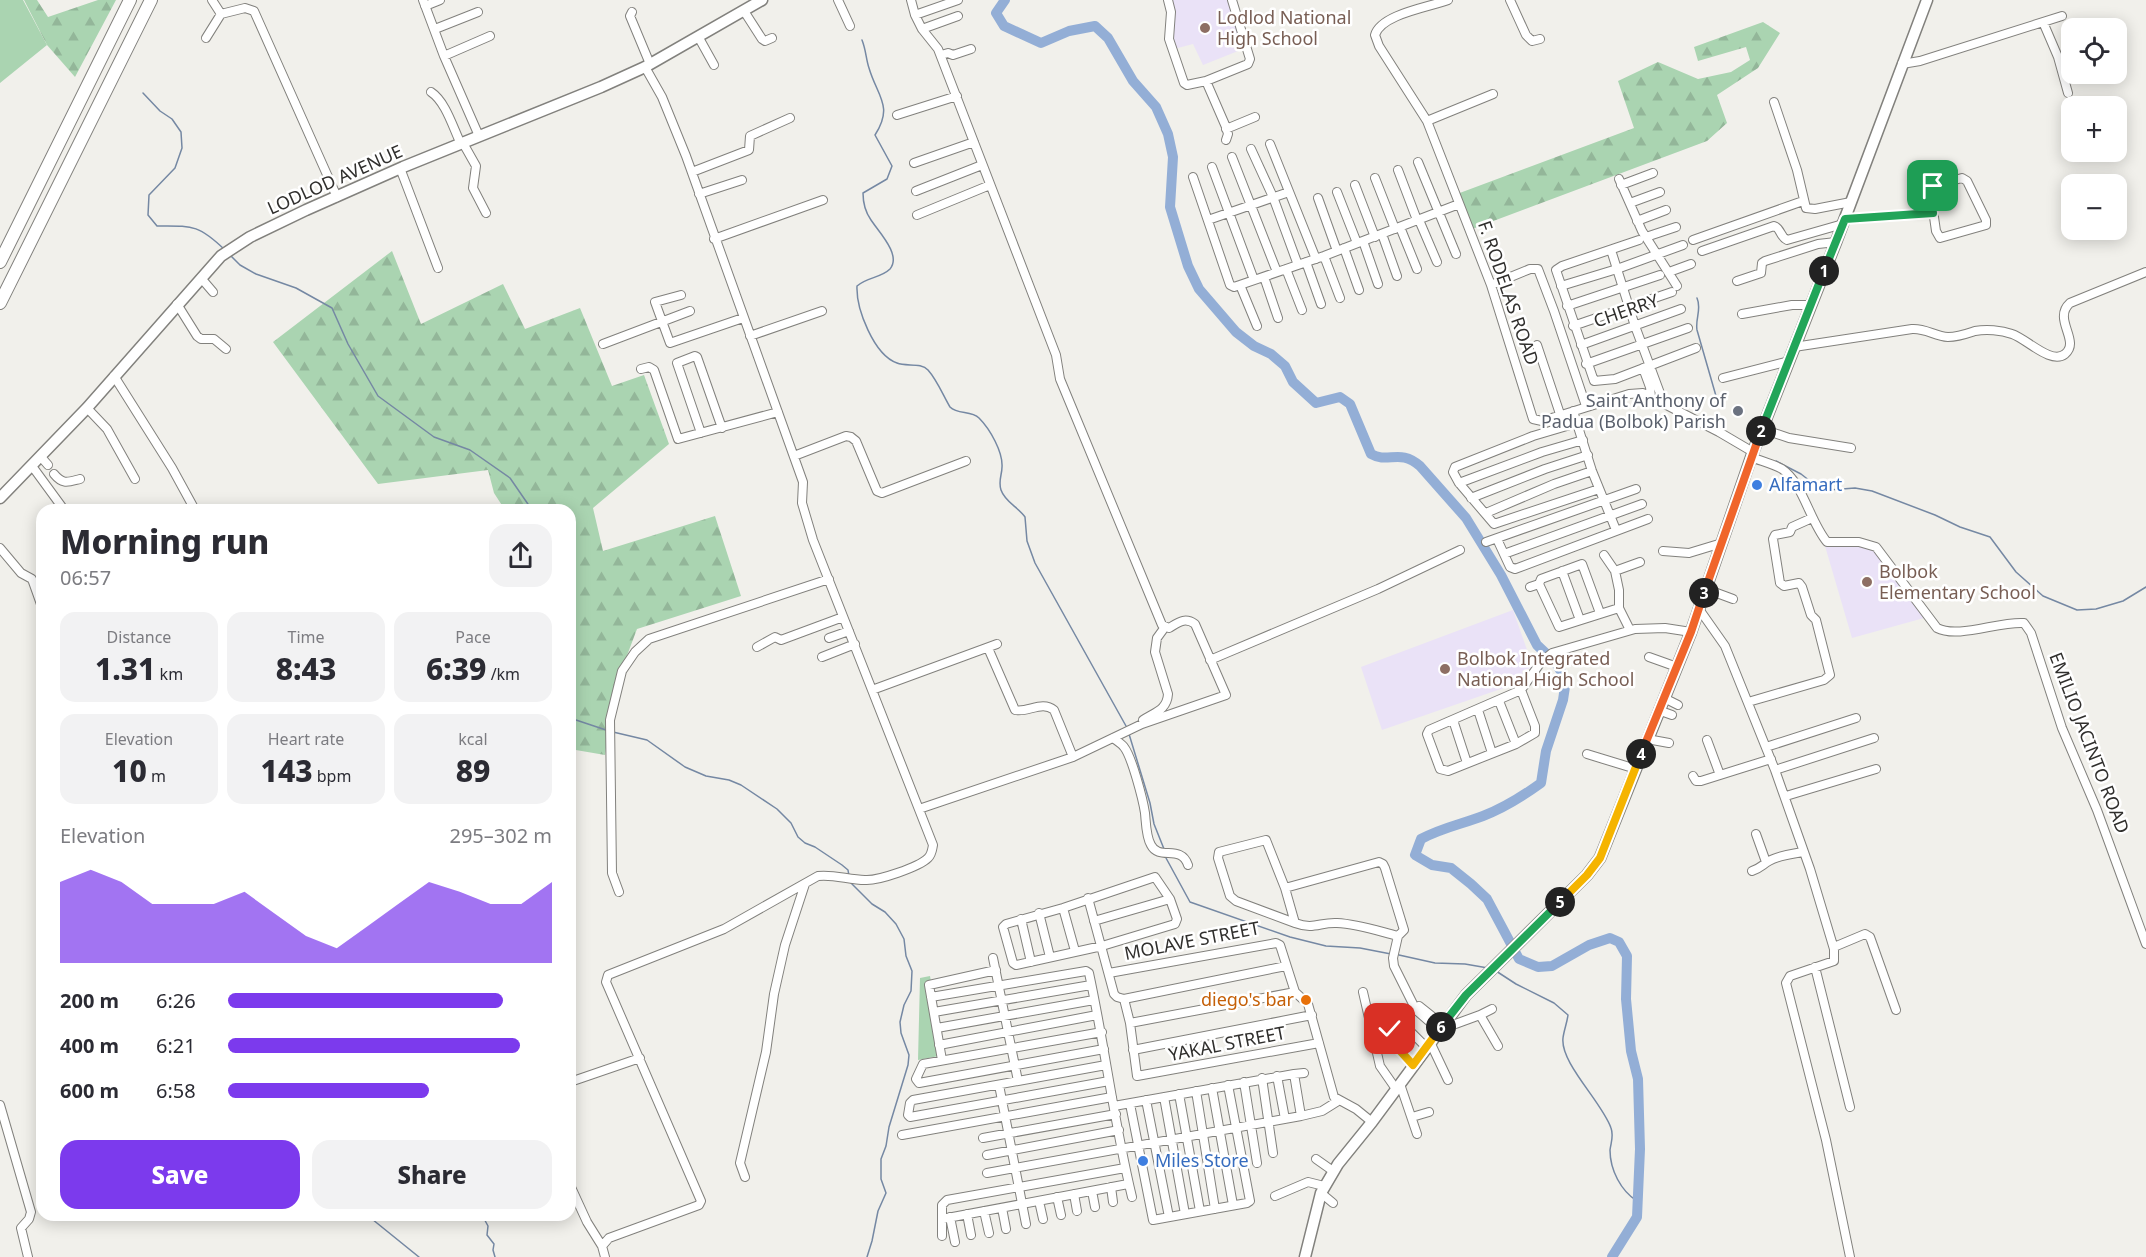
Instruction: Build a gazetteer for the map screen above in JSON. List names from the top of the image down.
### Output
{
  "streets": {
    "main road": ["LODLOD AVENUE"],
    "street": [
      "F. RODELAS ROAD",
      "CHERRY",
      "EMILIO JACINTO ROAD",
      "MOLAVE STREET",
      "YAKAL STREET"
    ]
  },
  "crossings": [
    ["F. RODELAS ROAD", "EMILIO JACINTO ROAD"]
  ],
  "places": [
    "Lodlod National High School",
    "Saint Anthony of Padua (Bolbok) Parish",
    "Alfamart",
    "Bolbok Elementary School",
    "Bolbok Integrated National High School",
    "diego's bar",
    "Miles Store"
  ],
  "page": {
    "map_buttons": ["+", "−"],
    "pins": [
      "1",
      "2",
      "3",
      "4",
      "5",
      "6"
    ],
    "heading": ["Morning run", "06:57"],
    "stats": [
      ["Distance", "1.31 km"],
      ["Time", "8:43"],
      ["Pace", "6:39 /km"],
      ["Elevation", "10 m"],
      ["Heart rate", "143 bpm"],
      ["kcal", "89"]
    ],
    "chart": ["Elevation", "295–302 m"],
    "list": [
      {
        "name": "200 m",
        "note": "6:26"
      },
      {
        "name": "400 m",
        "note": "6:21"
      },
      {
        "name": "600 m",
        "note": "6:58"
      }
    ],
    "buttons": ["Save", "Share"]
  }
}
